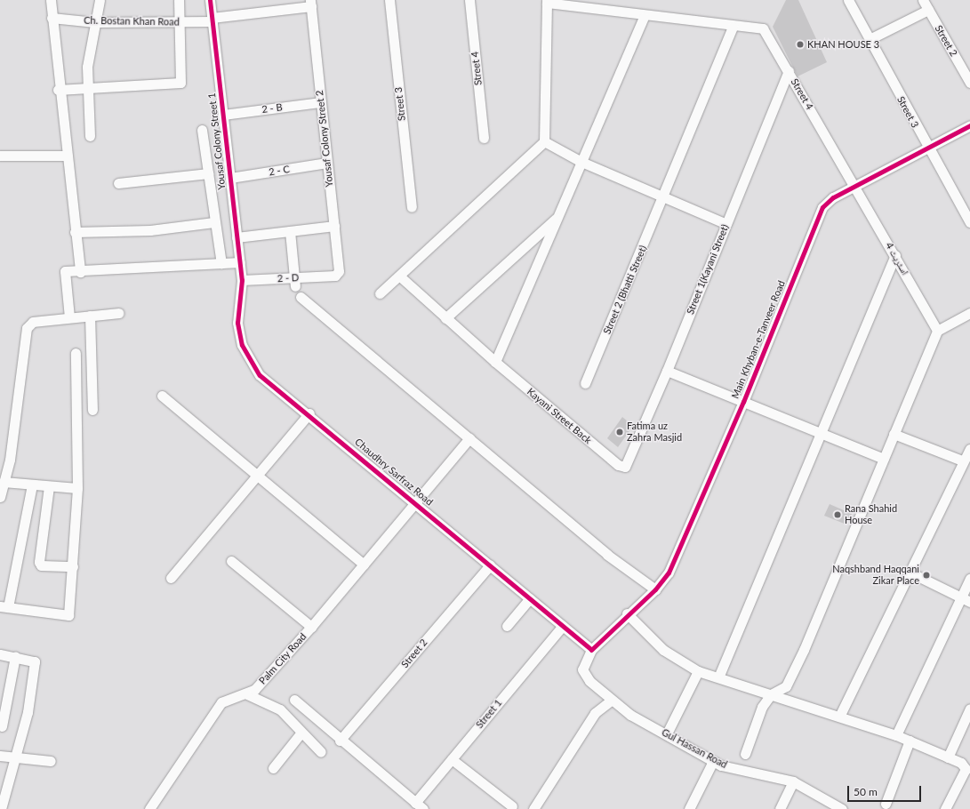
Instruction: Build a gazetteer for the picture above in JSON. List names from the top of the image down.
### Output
{
  "streets": {
    "street": [
      "Ch. Bostan Khan Road",
      "Street 2",
      "Street 4",
      "Street 3",
      "2 - B",
      "Yousaf Colony Street 2",
      "Yousaf Colony Street 1",
      "2 - C",
      "اسٹریٹ 4",
      "Street 1(Kayani Street)",
      "2 - D",
      "Street 2 (Bhatti Street)",
      "Main Khyban-e-Tanveer Road",
      "Kayani Street Back",
      "Chaudhry Sarfraz Road",
      "Palm City Road",
      "Street 1",
      "Gul Hassan Road"
    ]
  },
  "crossings": [
    ["Ch. Bostan Khan Road", "Yousaf Colony Street 2"],
    ["Ch. Bostan Khan Road", "Yousaf Colony Street 1"],
    ["Street 2", "Chaudhry Sarfraz Road"],
    ["Street 4", "اسٹریٹ 4"],
    ["Street 4", "Street 1(Kayani Street)"],
    ["Street 4", "Street 2 (Bhatti Street)"],
    ["Street 4", "Main Khyban-e-Tanveer Road"],
    ["Street 3", "Main Khyban-e-Tanveer Road"],
    ["2 - B", "Yousaf Colony Street 2"],
    ["2 - B", "Yousaf Colony Street 1"],
    ["Yousaf Colony Street 2", "2 - C"],
    ["Yousaf Colony Street 2", "2 - D"],
    ["Yousaf Colony Street 1", "2 - C"],
    ["Yousaf Colony Street 1", "2 - D"],
    ["Yousaf Colony Street 1", "Chaudhry Sarfraz Road"],
    ["اسٹریٹ 4", "Main Khyban-e-Tanveer Road"],
    ["Street 1(Kayani Street)", "Kayani Street Back"],
    ["2 - D", "Chaudhry Sarfraz Road"],
    ["Main Khyban-e-Tanveer Road", "Chaudhry Sarfraz Road"],
    ["Main Khyban-e-Tanveer Road", "Gul Hassan Road"],
    ["Chaudhry Sarfraz Road", "Palm City Road"],
    ["Chaudhry Sarfraz Road", "Street 1"],
    ["Chaudhry Sarfraz Road", "Gul Hassan Road"]
  ],
  "places": [
    "KHAN HOUSE 3",
    "Fatima uz Zahra Masjid",
    "Rana Shahid House",
    "Naqshband Haqqani Zikar Place"
  ],
  "scale_bar": "50 m"
}
